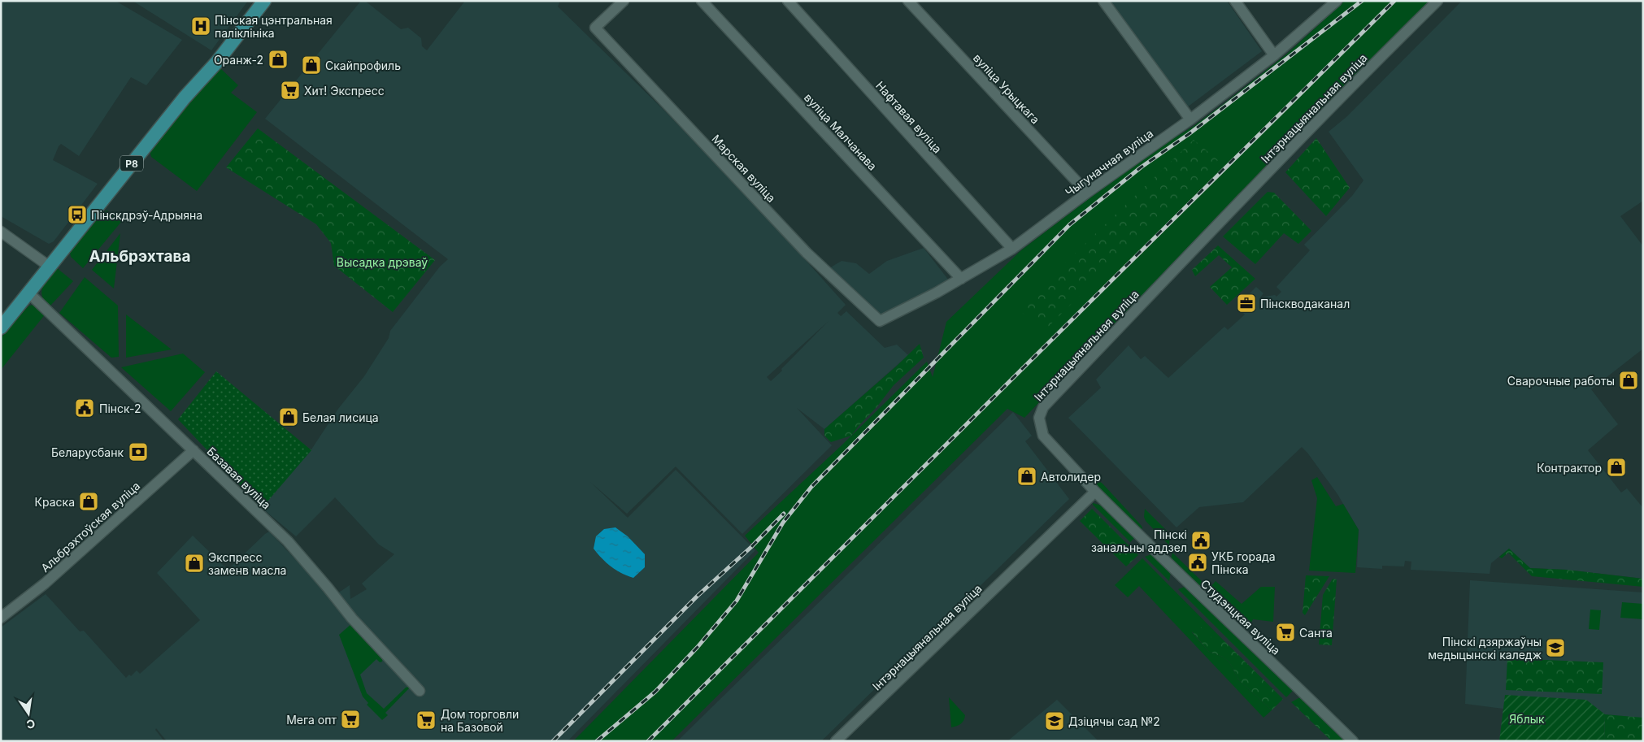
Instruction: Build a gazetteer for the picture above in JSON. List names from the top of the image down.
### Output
{
  "streets": {
    "main road": ["Р8"],
    "street": [
      "вуліца Урыцкага",
      "Інтэрнацыянальная вуліца",
      "Нафтавая вуліца",
      "вуліца Малчанава",
      "Чыгуначная вуліца",
      "Марская вуліца",
      "Базавая вуліца",
      "Альбрэхтоўская вуліца",
      "Студэнцкая вуліца"
    ]
  },
  "crossings": [
    ["вуліца Урыцкага", "Чыгуначная вуліца"],
    ["Інтэрнацыянальная вуліца", "Студэнцкая вуліца"],
    ["Нафтавая вуліца", "Чыгуначная вуліца"],
    ["вуліца Малчанава", "Чыгуначная вуліца"],
    ["Чыгуначная вуліца", "Марская вуліца"],
    ["Р8", "Базавая вуліца"],
    ["Базавая вуліца", "Альбрэхтоўская вуліца"]
  ],
  "districts": ["Альбрэхтава"],
  "parks": ["Высадка дрэваў", "Яблык"],
  "places": {
    "hospital": ["Пінская цэнтральная паліклініка"],
    "shop": [
      "Оранж-2",
      "Скайпрофиль",
      "Сварочные работы",
      "Белая лисица",
      "Контрактор",
      "Автолидер",
      "Краска",
      "Экспресс заменв масла"
    ],
    "supermarket": [
      "Хит! Экспресс",
      "Санта",
      "Мега опт",
      "Дом торговли на Базовой"
    ],
    "bus stop": ["Пінскдрэў-Адрыяна"],
    "office": ["Пінскводаканал"],
    "public building": ["Пінск-2", "Пінскі занальны аддзел", "УКБ горада Пінска"],
    "bank": ["Беларусбанк"],
    "school or university": ["Пінскі дзяржаўны медыцынскі каледж", "Дзіцячы сад №2"]
  },
  "north": "bottom"
}
